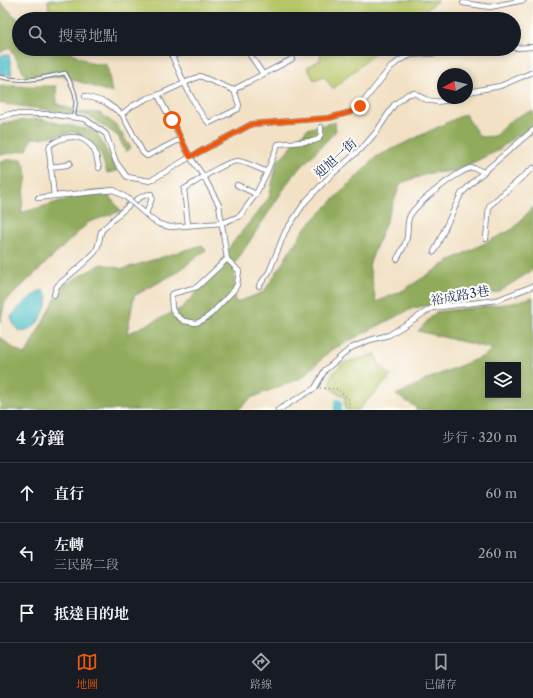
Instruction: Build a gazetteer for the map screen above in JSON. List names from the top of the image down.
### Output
{
  "streets": {
    "street": ["迎旭一街", "裕成路3巷"]
  },
  "north": "left",
  "page": {
    "search": "搜尋地點",
    "heading": ["4 分鐘", "步行 · 320 m"],
    "list": [
      ["直行", "60 m"],
      ["左轉", "三民路二段", "260 m"],
      "抵達目的地"
    ],
    "nav": ["地圖", "路線", "已儲存"]
  }
}
